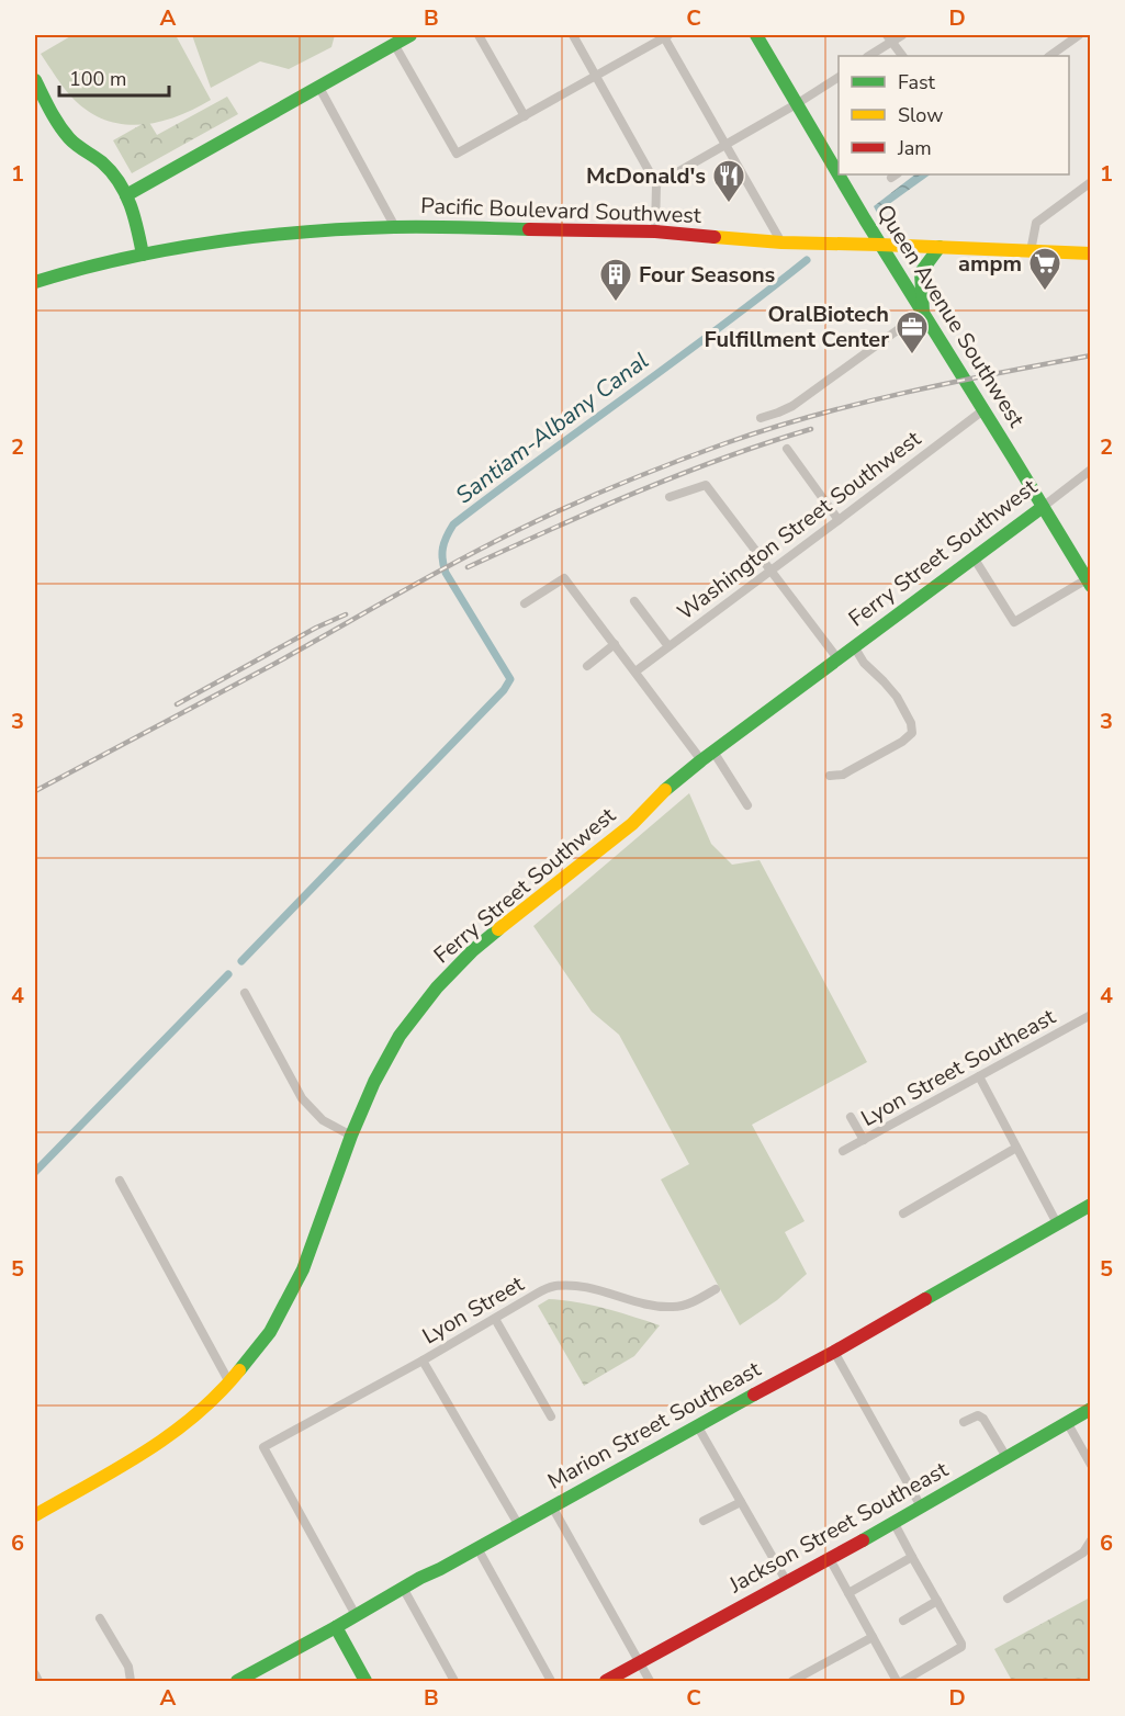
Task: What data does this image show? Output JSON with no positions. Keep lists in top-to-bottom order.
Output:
{
  "streets": {
    "street": [
      "Pacific Boulevard Southwest",
      "Queen Avenue Southwest",
      "Washington Street Southwest",
      "Ferry Street Southwest",
      "Lyon Street Southeast",
      "Lyon Street",
      "Marion Street Southeast",
      "Jackson Street Southeast"
    ]
  },
  "crossings": [
    ["Pacific Boulevard Southwest", "Queen Avenue Southwest"],
    ["Queen Avenue Southwest", "Washington Street Southwest"],
    ["Queen Avenue Southwest", "Ferry Street Southwest"],
    ["Lyon Street", "Marion Street Southeast"]
  ],
  "water": ["Santiam-Albany Canal"],
  "places": {
    "restaurant": ["McDonald's"],
    "supermarket": ["ampm"],
    "building": ["Four Seasons"],
    "office": ["OralBiotech Fulfillment Center"]
  },
  "legend": ["Fast", "Slow", "Jam"],
  "scale_bar": "100 m",
  "grid": {
    "columns": [
      "A",
      "B",
      "C",
      "D"
    ],
    "rows": [
      "1",
      "2",
      "3",
      "4",
      "5",
      "6"
    ]
  }
}
